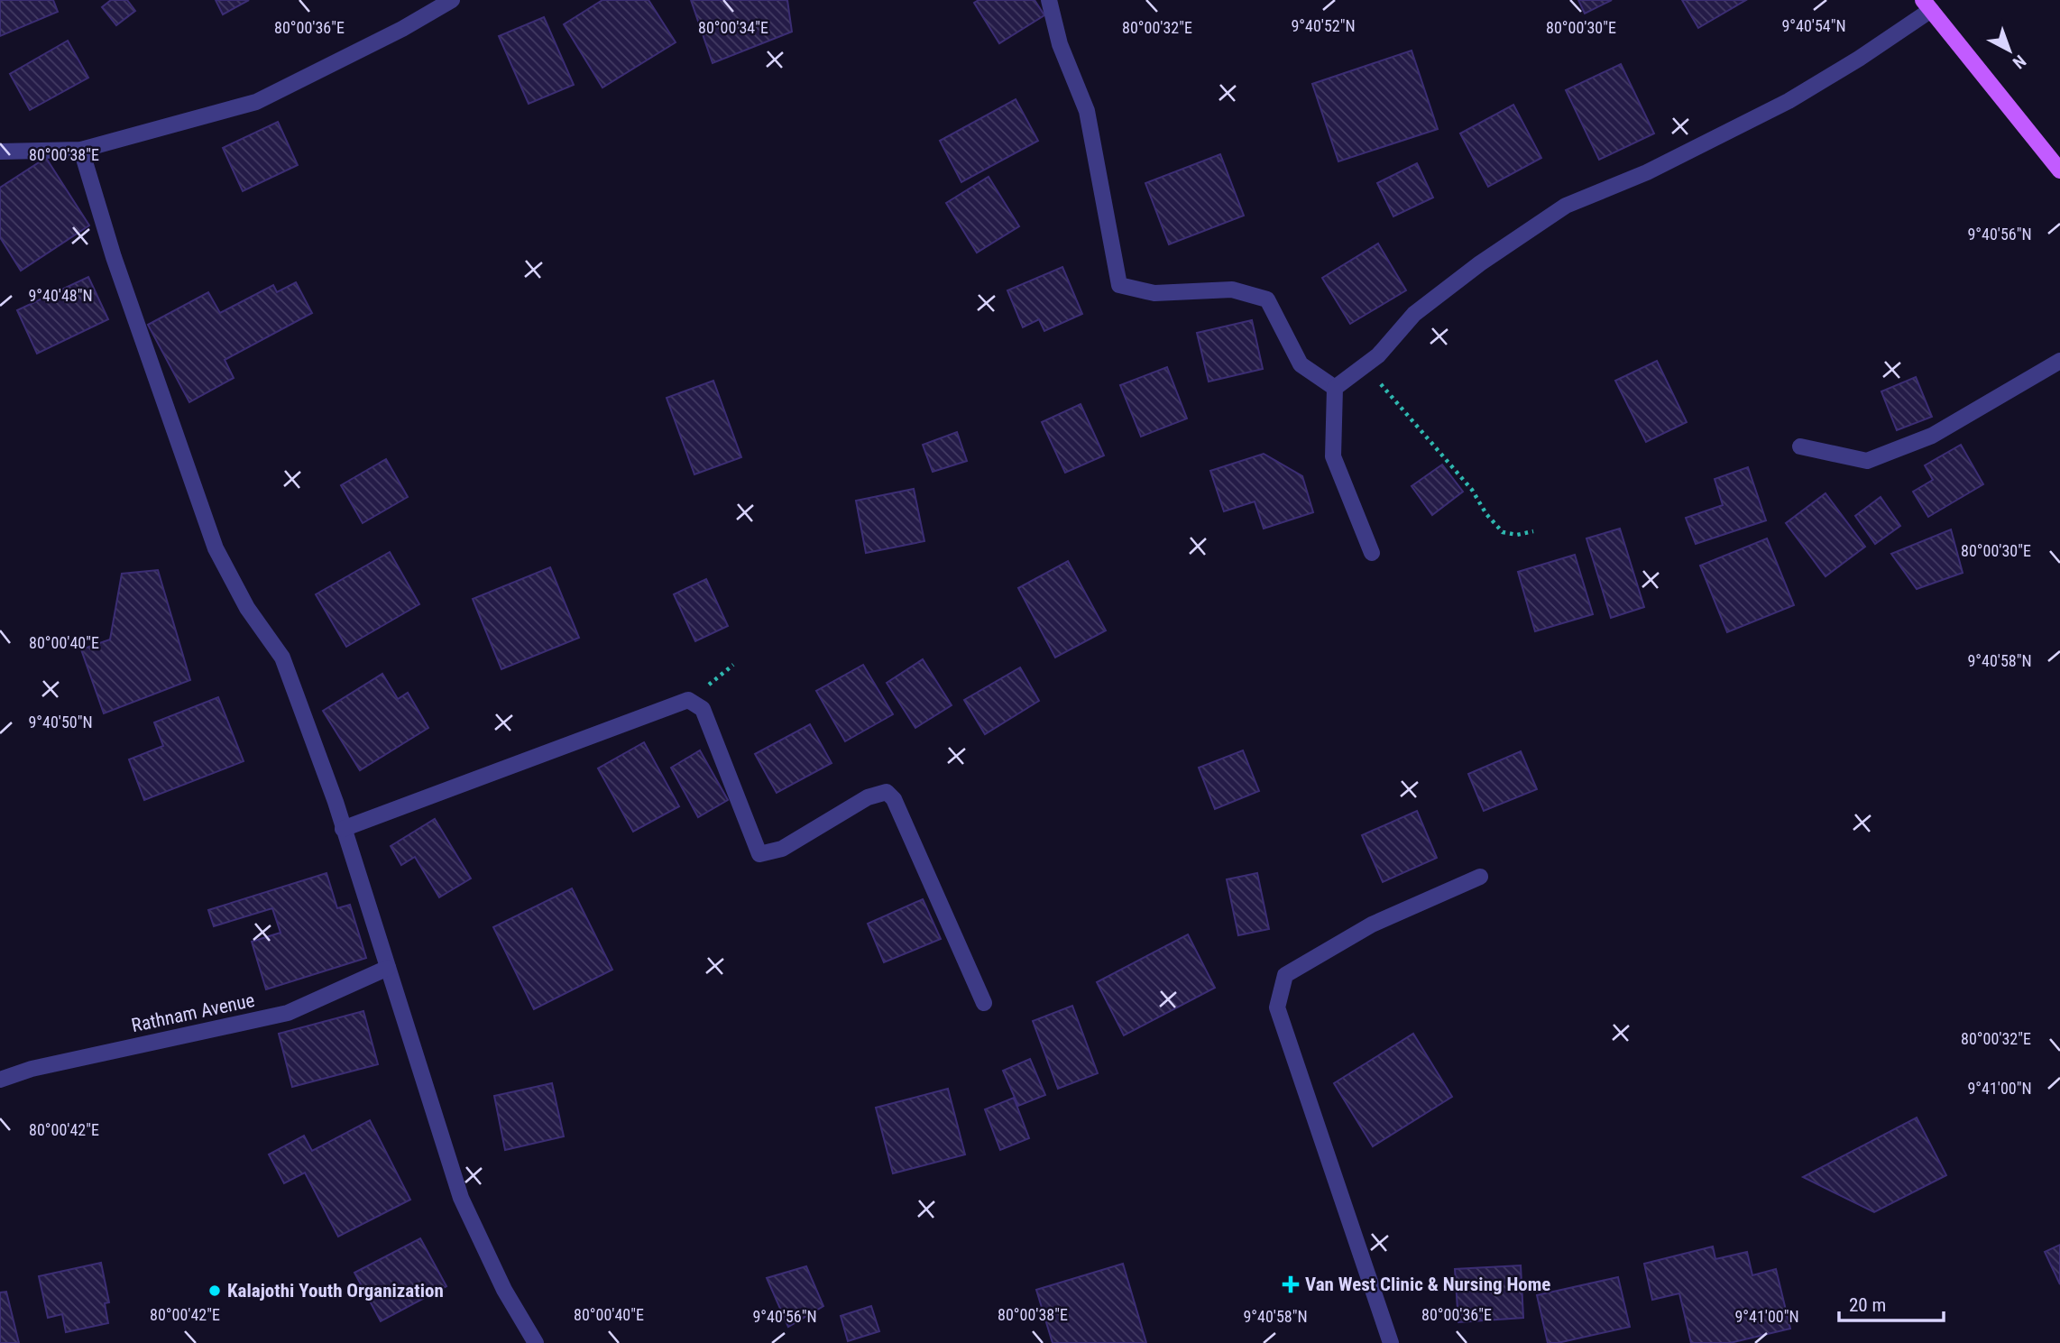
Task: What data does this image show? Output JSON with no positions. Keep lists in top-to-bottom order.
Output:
{
  "streets": {
    "street": ["Rathnam Avenue"]
  },
  "places": {
    "health": ["Van West Clinic & Nursing Home"],
    "other": ["Kalajothi Youth Organization"]
  },
  "scale_bar": "20 m",
  "north": "bottom right",
  "coordinates": [
    "9°40'52\"N",
    "9°40'54\"N",
    "80°00'36\"E",
    "80°00'32\"E",
    "80°00'30\"E",
    "80°00'34\"E",
    "80°00'38\"E",
    "9°40'56\"N",
    "9°40'48\"N",
    "80°00'40\"E",
    "9°40'58\"N",
    "9°40'50\"N",
    "9°41'00\"N",
    "80°00'42\"E"
  ]
}
